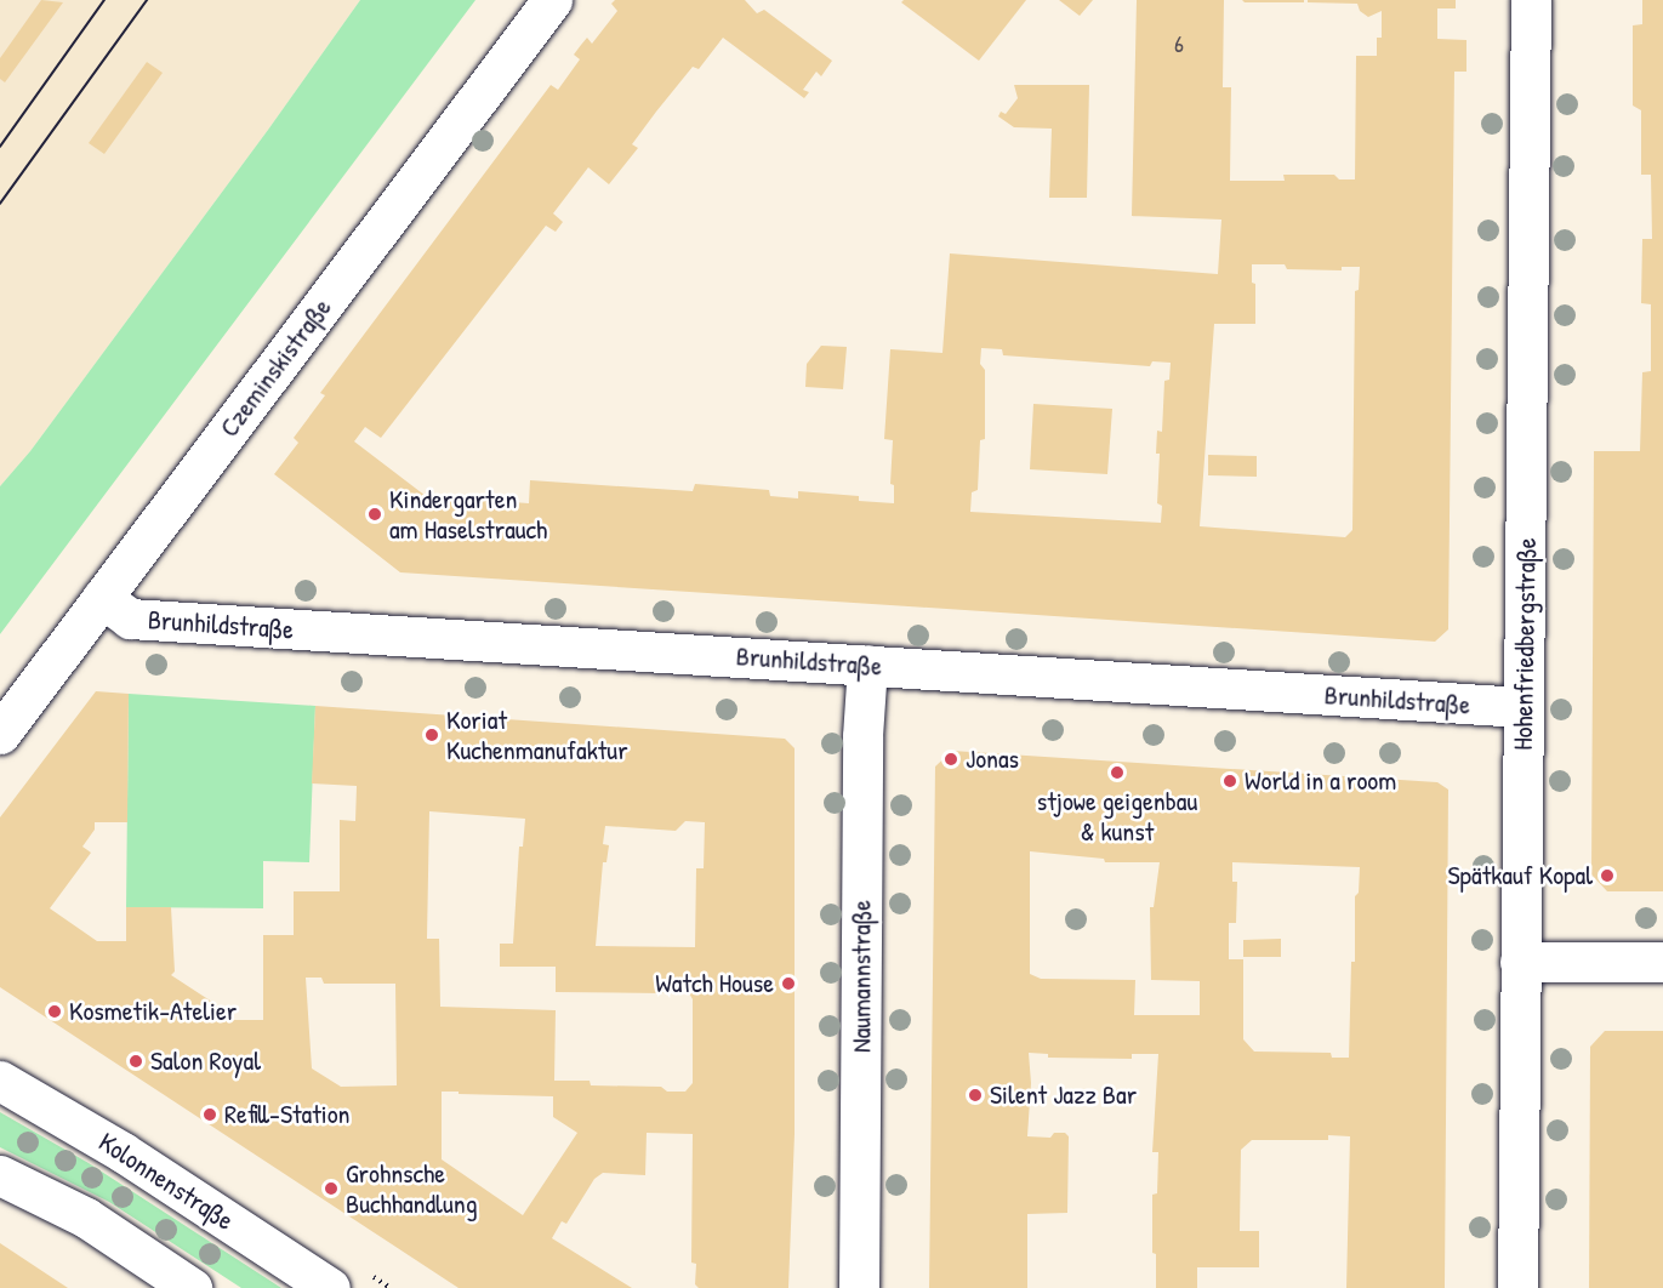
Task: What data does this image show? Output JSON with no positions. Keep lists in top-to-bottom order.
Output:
{
  "streets": {
    "street": [
      "Czeminskistraße",
      "Brunhildstraße",
      "Hohenfriedbergstraße",
      "Naumannstraße",
      "Kolonnenstraße"
    ]
  },
  "crossings": [
    ["Czeminskistraße", "Brunhildstraße"],
    ["Brunhildstraße", "Hohenfriedbergstraße"],
    ["Brunhildstraße", "Naumannstraße"]
  ],
  "places": [
    "Kindergarten am Haselstrauch",
    "Koriat Kuchenmanufaktur",
    "Jonas",
    "stjowe geigenbau & kunst",
    "World in a room",
    "Spätkauf Kopal",
    "Watch House",
    "Kosmetik-Atelier",
    "Salon Royal",
    "Silent Jazz Bar",
    "Refill-Station",
    "Grohnsche Buchhandlung"
  ],
  "house_numbers": ["6"]
}
